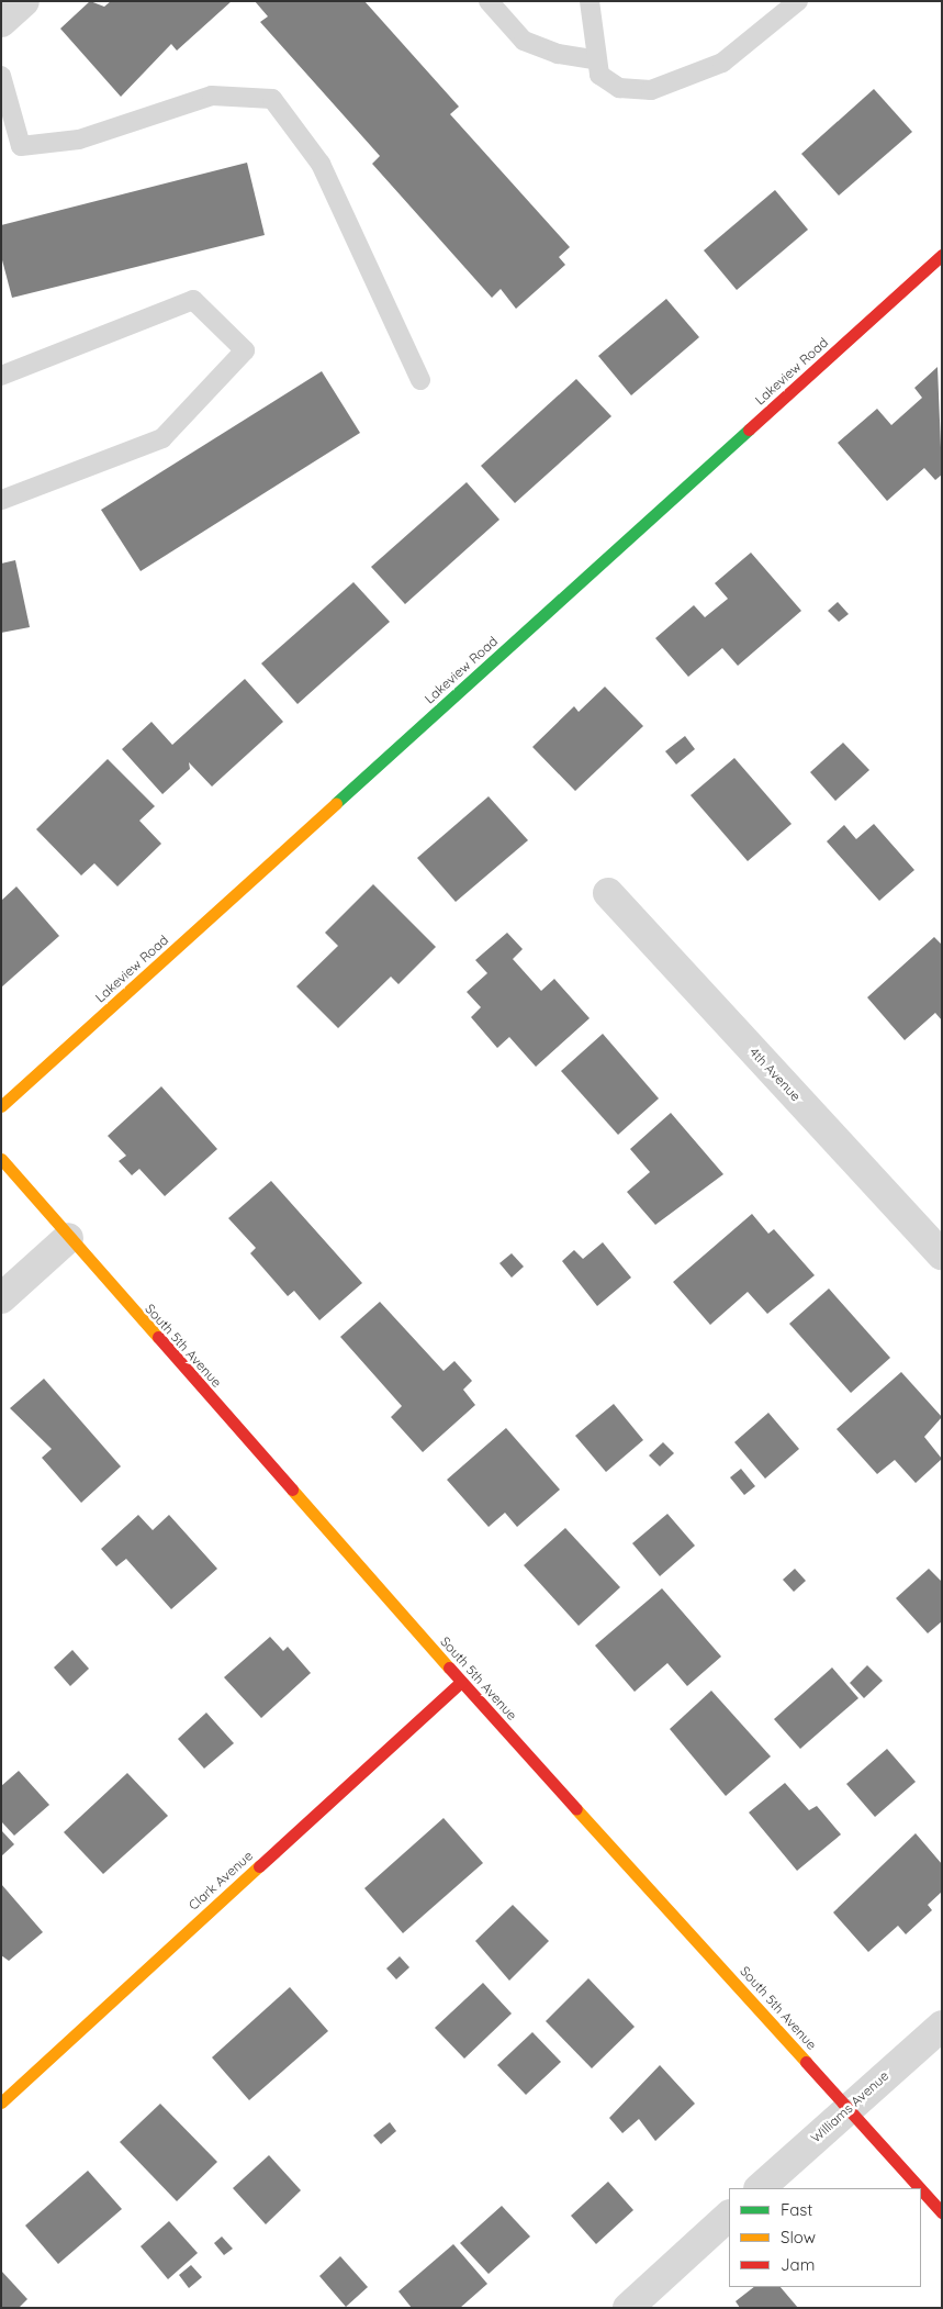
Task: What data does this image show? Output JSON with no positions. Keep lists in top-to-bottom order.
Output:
{
  "streets": {
    "street": [
      "Lakeview Road",
      "4th Avenue",
      "South 5th Avenue",
      "Clark Avenue",
      "Williams Avenue"
    ]
  },
  "crossings": [
    ["South 5th Avenue", "Clark Avenue"],
    ["South 5th Avenue", "Williams Avenue"]
  ],
  "legend": ["Fast", "Slow", "Jam"]
}
